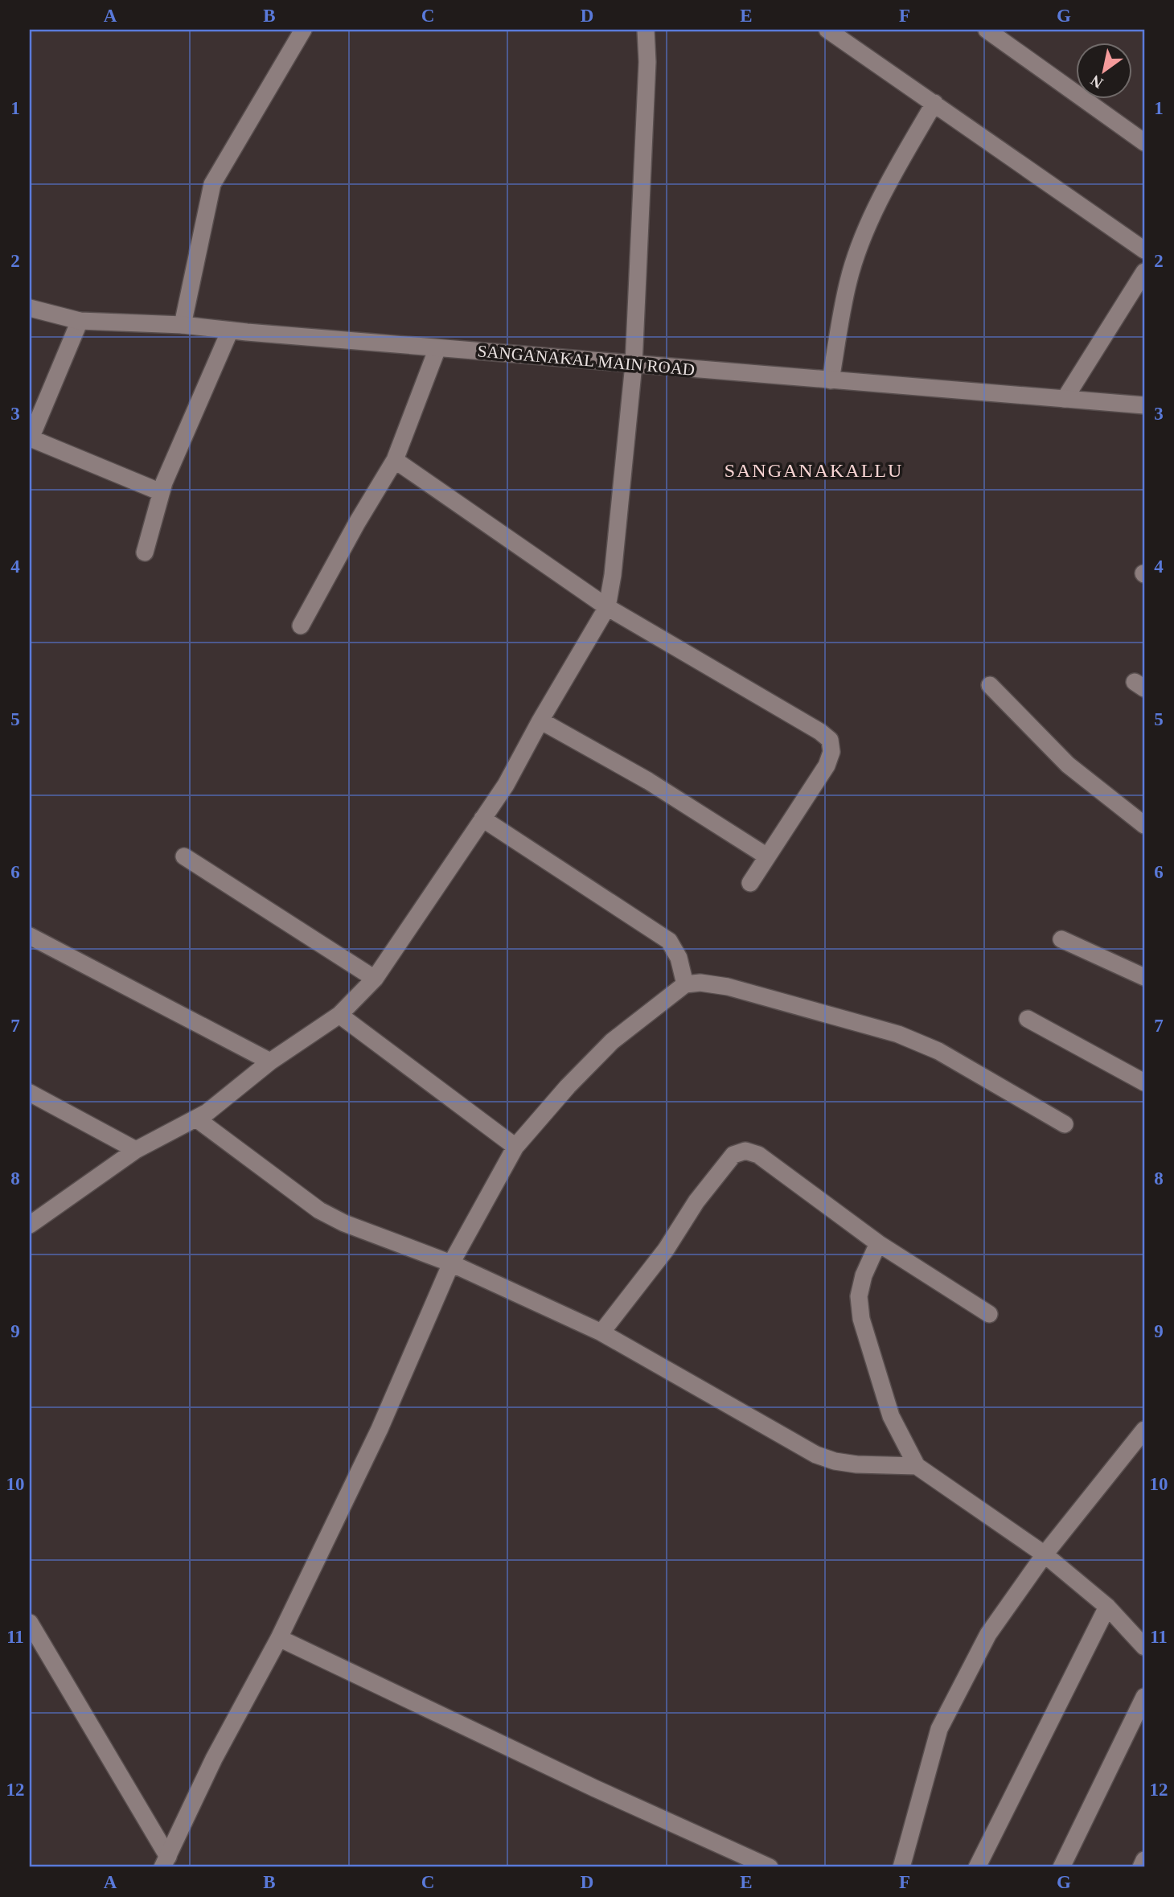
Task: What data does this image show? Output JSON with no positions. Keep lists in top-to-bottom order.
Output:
{
  "streets": {
    "street": ["SANGANAKAL MAIN ROAD"]
  },
  "districts": ["SANGANAKALLU"],
  "north": "bottom left",
  "grid": {
    "columns": [
      "A",
      "B",
      "C",
      "D",
      "E",
      "F",
      "G"
    ],
    "rows": [
      "1",
      "2",
      "3",
      "4",
      "5",
      "6",
      "7",
      "8",
      "9",
      "10",
      "11",
      "12"
    ]
  }
}
